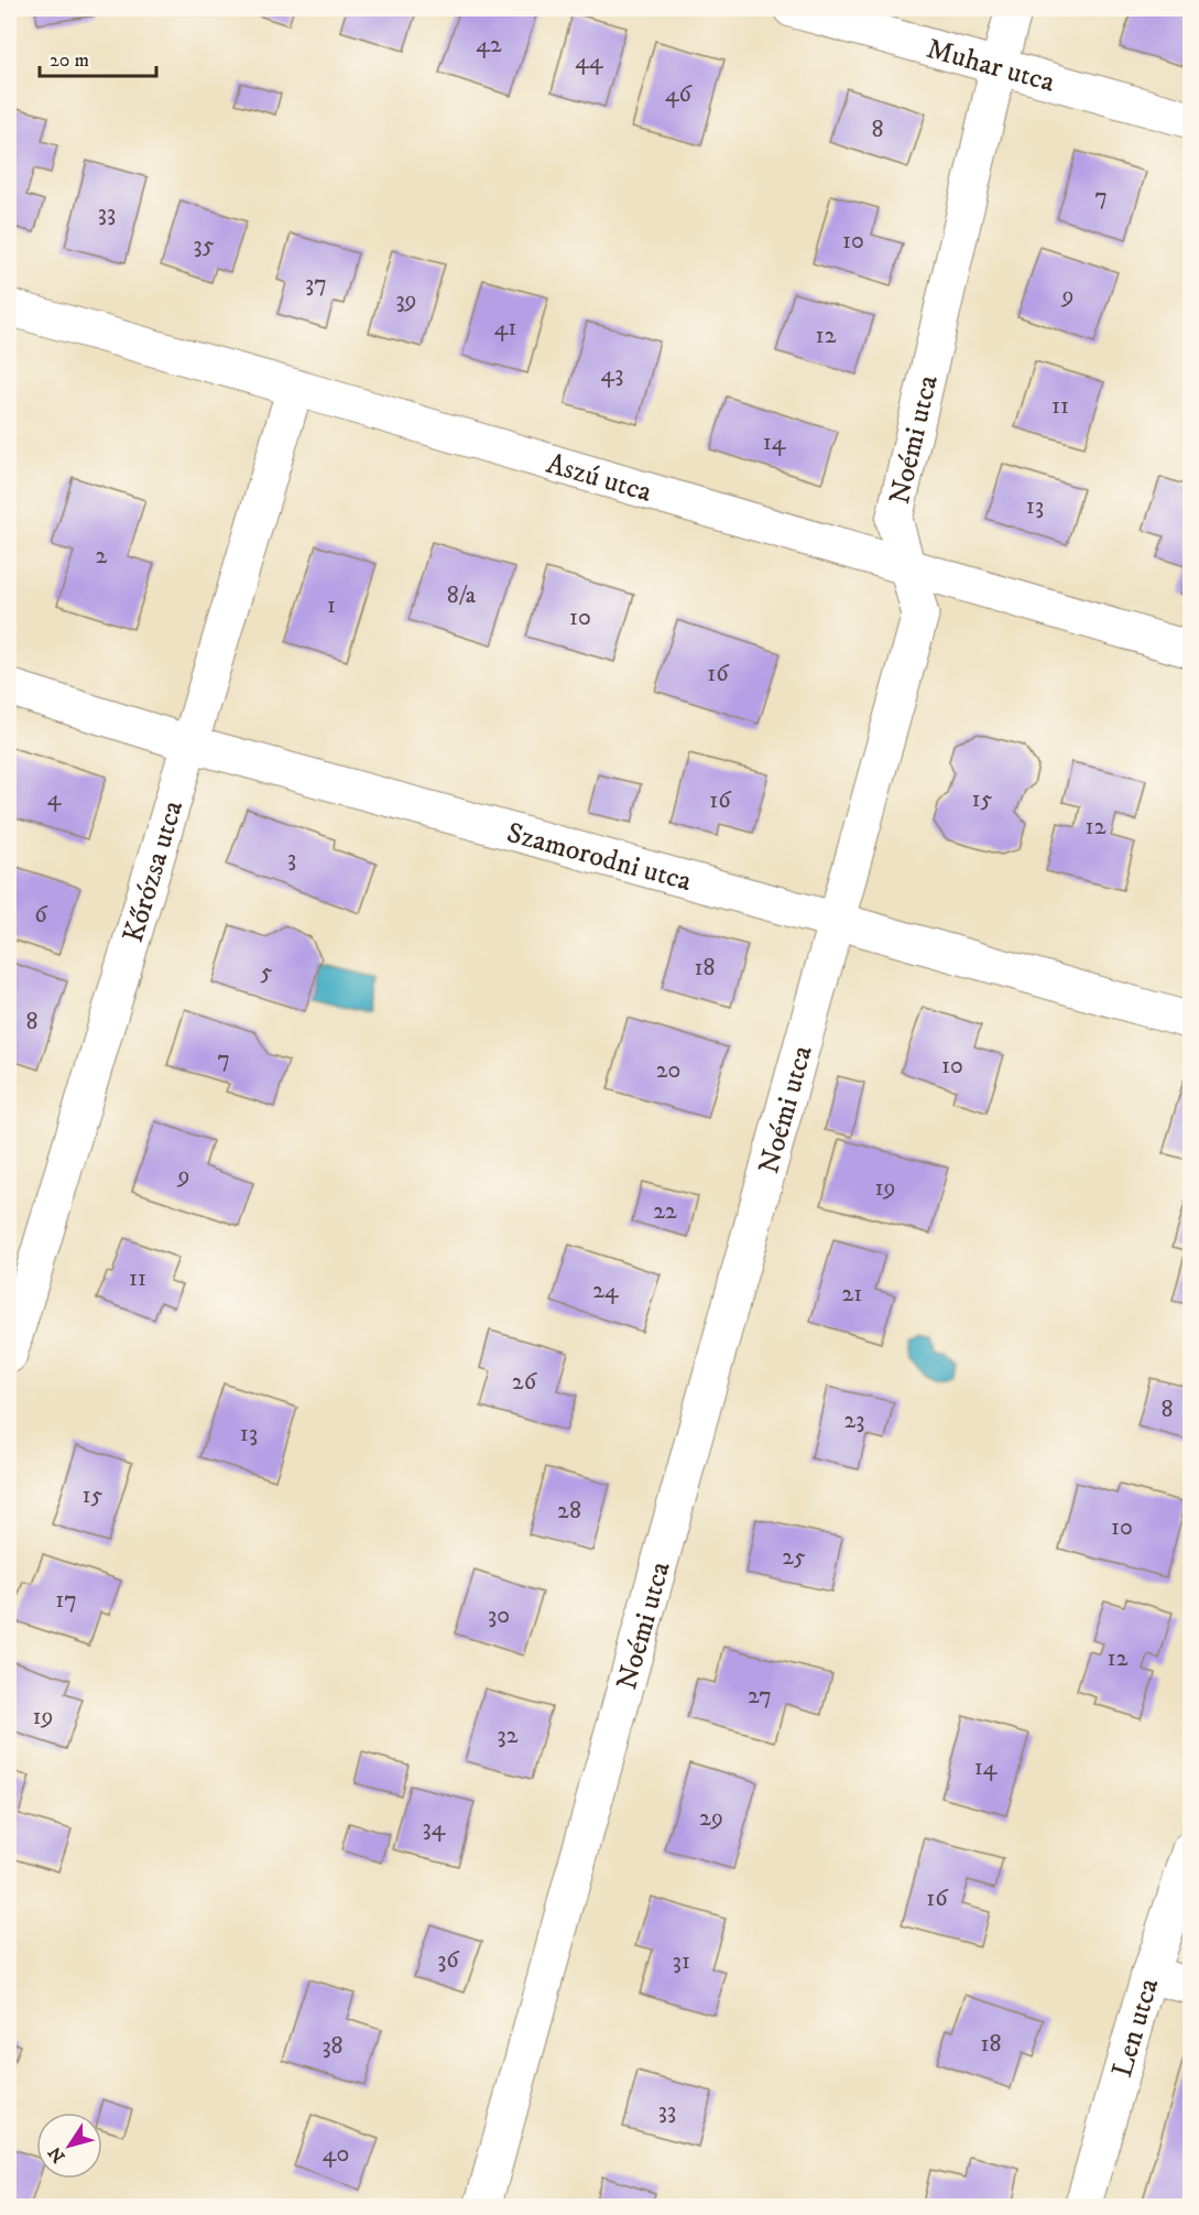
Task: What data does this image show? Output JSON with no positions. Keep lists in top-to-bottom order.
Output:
{
  "streets": {
    "street": [
      "Muhar utca",
      "Noémi utca",
      "Aszú utca",
      "Szamorodni utca",
      "Kőrózsa utca",
      "Len utca"
    ]
  },
  "crossings": [
    ["Muhar utca", "Noémi utca"],
    ["Noémi utca", "Aszú utca"],
    ["Noémi utca", "Szamorodni utca"],
    ["Aszú utca", "Kőrózsa utca"],
    ["Szamorodni utca", "Kőrózsa utca"]
  ],
  "house_numbers": [
    "42",
    "44",
    "46",
    "8",
    "7",
    "33",
    "10",
    "35",
    "37",
    "9",
    "39",
    "41",
    "12",
    "43",
    "11",
    "14",
    "13",
    "2",
    "8/a",
    "1",
    "10",
    "16",
    "4",
    "15",
    "16",
    "12",
    "3",
    "6",
    "18",
    "5",
    "8",
    "7",
    "10",
    "20",
    "9",
    "19",
    "22",
    "11",
    "24",
    "21",
    "26",
    "8",
    "23",
    "13",
    "15",
    "28",
    "10",
    "25",
    "17",
    "30",
    "12",
    "27",
    "19",
    "32",
    "14",
    "29",
    "34",
    "16",
    "36",
    "31",
    "18",
    "38",
    "33",
    "40"
  ],
  "scale_bar": "20 m",
  "north": "bottom left"
}
